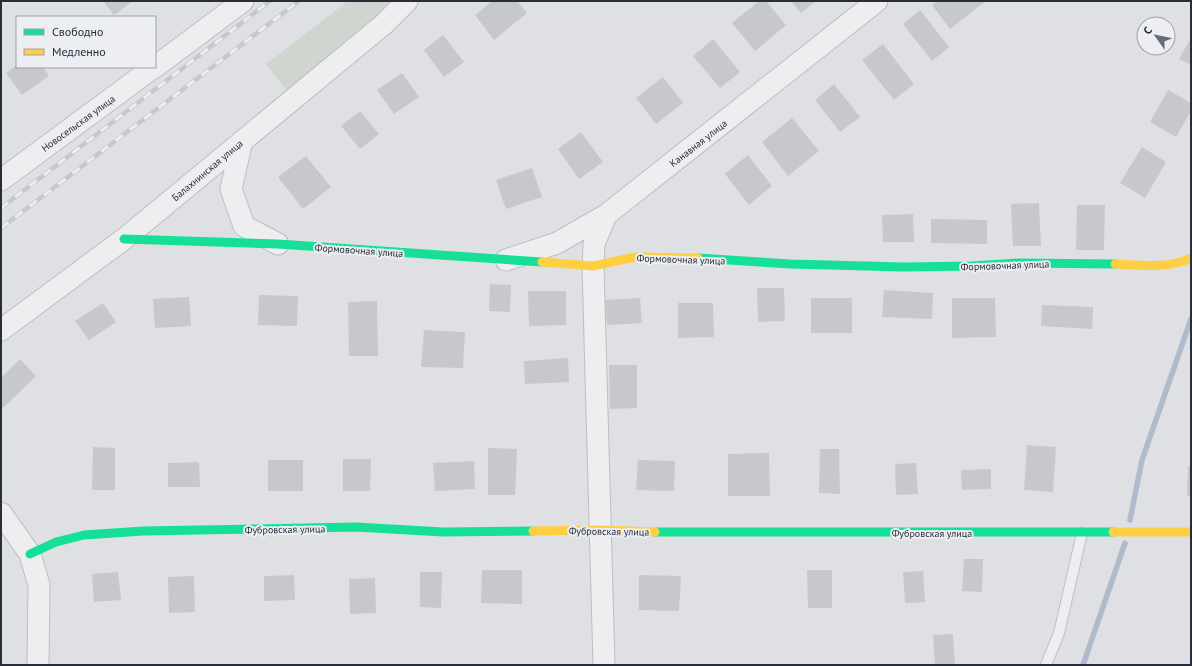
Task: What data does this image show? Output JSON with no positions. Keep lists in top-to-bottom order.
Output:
{
  "streets": {
    "street": [
      "Новосельская улица",
      "Канавная улица",
      "Балахнинская улица",
      "Формовочная улица",
      "Фубровская улица"
    ]
  },
  "crossings": [
    ["Канавная улица", "Формовочная улица"],
    ["Балахнинская улица", "Формовочная улица"]
  ],
  "legend": ["Свободно", "Медленно"],
  "north": "top left"
}
